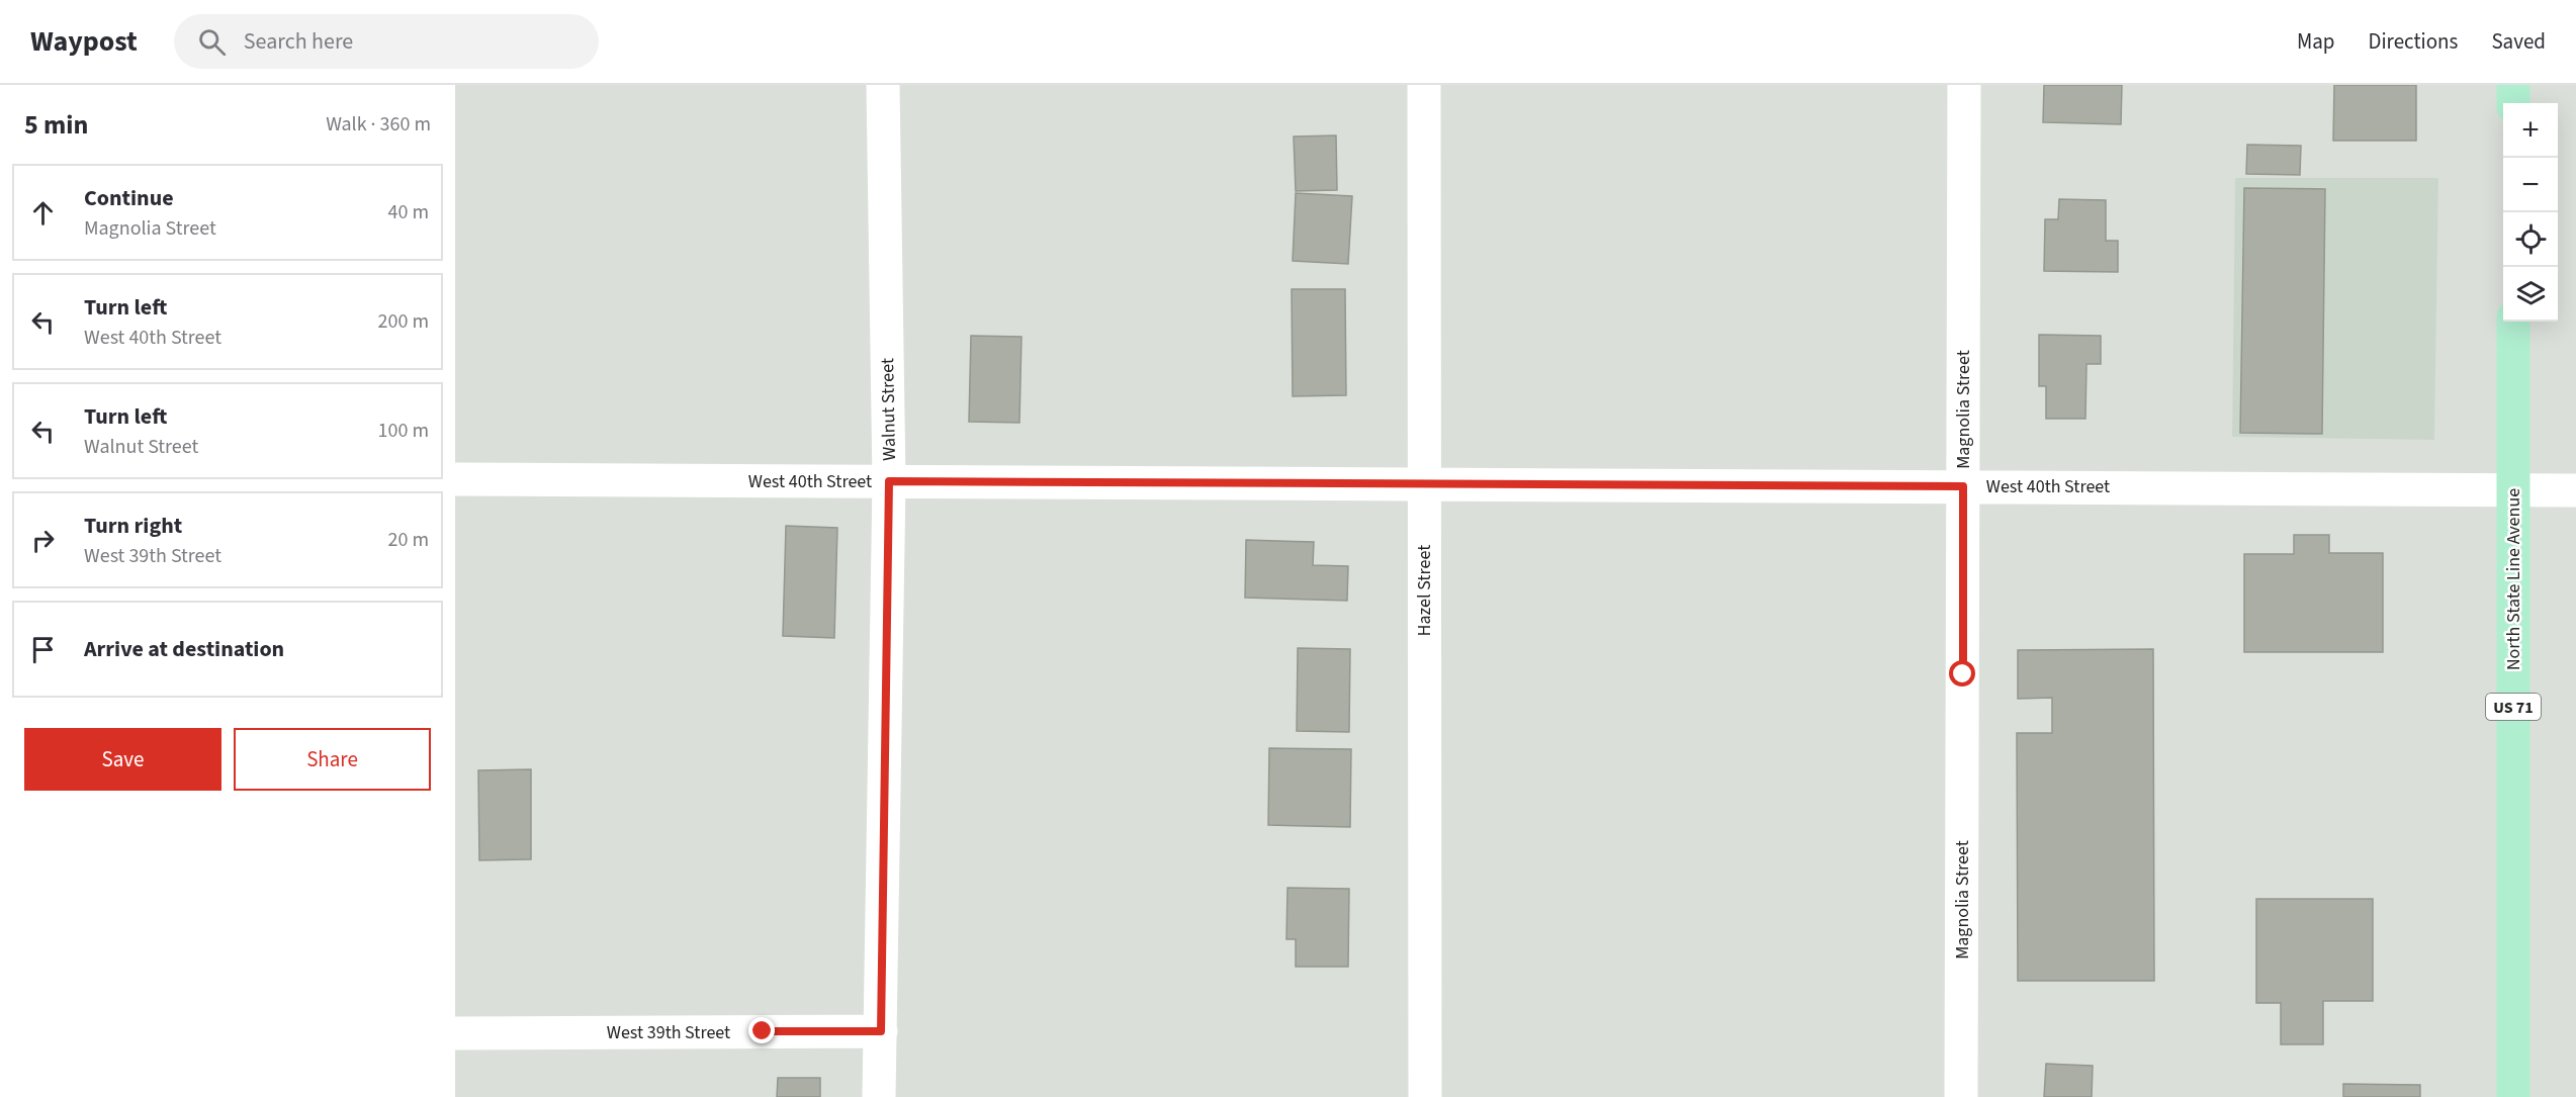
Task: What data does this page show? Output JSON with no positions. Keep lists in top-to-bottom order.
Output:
{
  "streets": {
    "main road": ["North State Line Avenue", "US 71"],
    "street": [
      "Walnut Street",
      "Magnolia Street",
      "West 40th Street",
      "Hazel Street",
      "West 39th Street"
    ]
  },
  "crossings": [
    ["Walnut Street", "West 40th Street"],
    ["Walnut Street", "West 39th Street"],
    ["Magnolia Street", "West 40th Street"],
    ["West 40th Street", "North State Line Avenue"],
    ["West 40th Street", "Hazel Street"]
  ],
  "page": {
    "header": "Waypost",
    "search": "Search here",
    "nav": ["Map", "Directions", "Saved"],
    "heading": ["5 min", "Walk · 360 m"],
    "map_buttons": ["+", "−"],
    "list": [
      ["Continue", "Magnolia Street", "40 m"],
      ["Turn left", "West 40th Street", "200 m"],
      ["Turn left", "Walnut Street", "100 m"],
      ["Turn right", "West 39th Street", "20 m"],
      "Arrive at destination"
    ],
    "buttons": ["Save", "Share"]
  }
}
